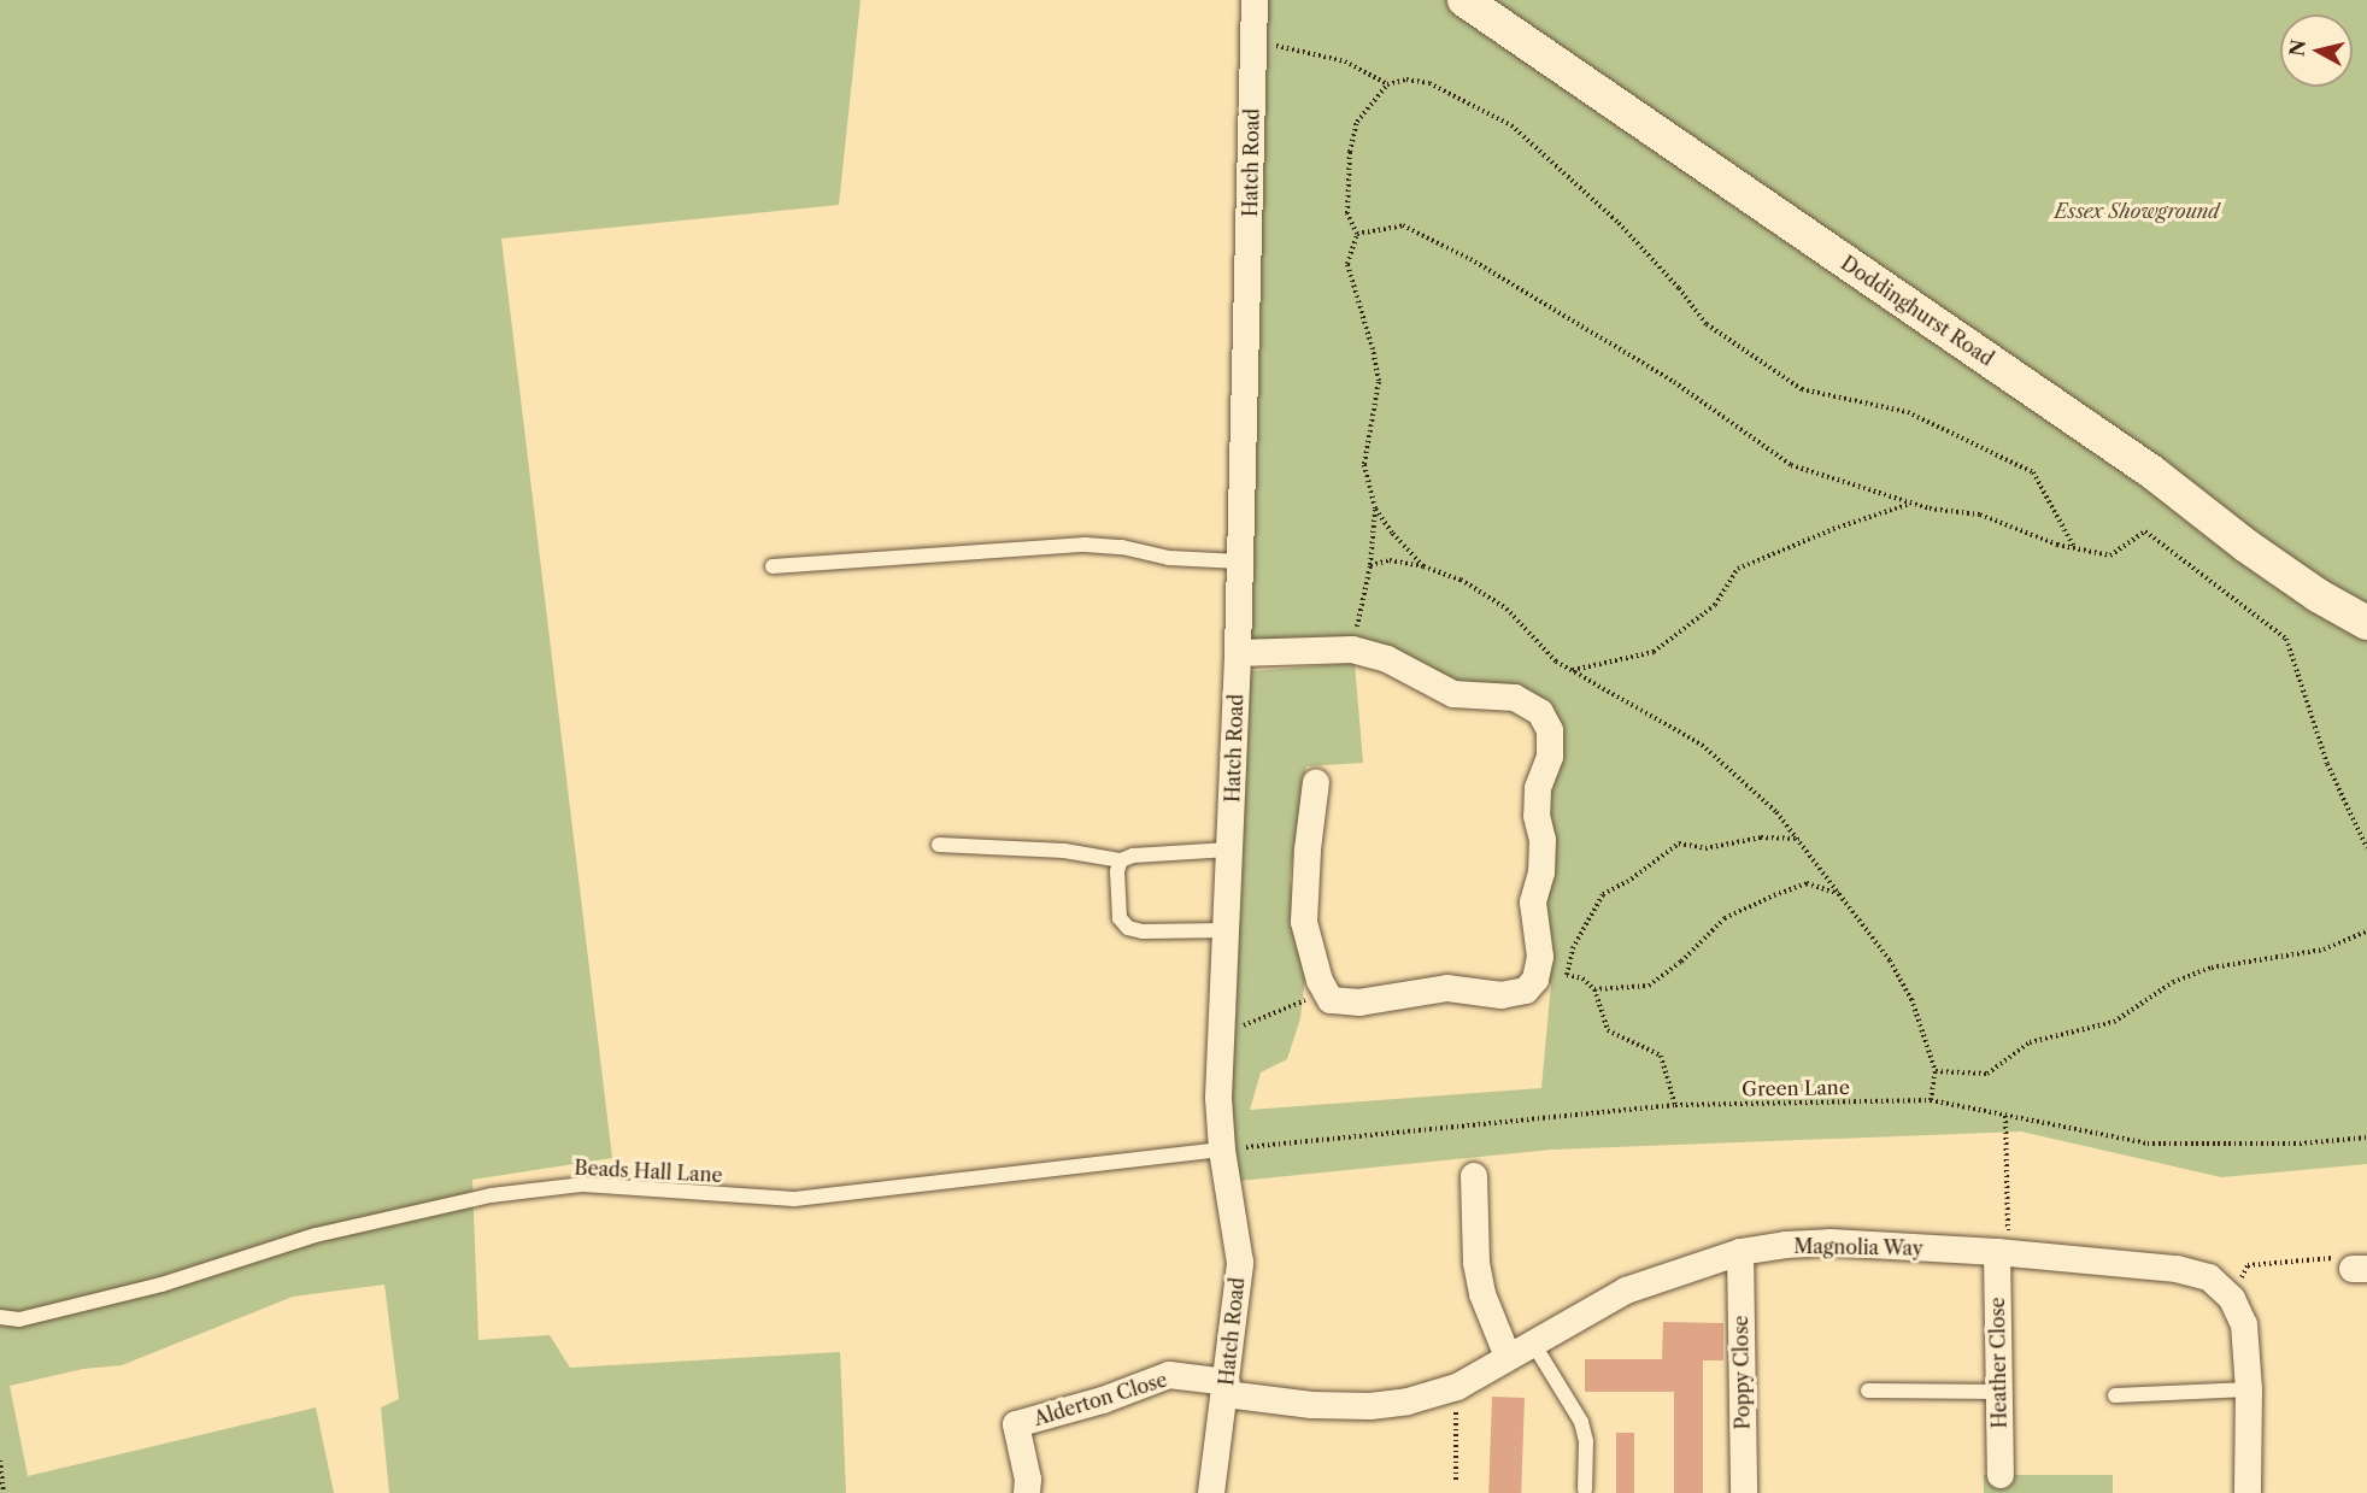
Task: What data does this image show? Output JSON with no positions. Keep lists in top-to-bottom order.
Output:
{
  "streets": {
    "street": [
      "Hatch Road",
      "Doddinghurst Road",
      "Magnolia Way",
      "Heather Close",
      "Poppy Close",
      "Alderton Close"
    ],
    "lane": ["Beads Hall Lane"],
    "path": ["Green Lane"]
  },
  "crossings": [
    ["Hatch Road", "Green Lane"],
    ["Hatch Road", "Beads Hall Lane"],
    ["Hatch Road", "Magnolia Way"],
    ["Hatch Road", "Alderton Close"],
    ["Green Lane", "Beads Hall Lane"],
    ["Magnolia Way", "Heather Close"],
    ["Magnolia Way", "Poppy Close"],
    ["Magnolia Way", "Alderton Close"]
  ],
  "parks": ["Essex Showground"],
  "north": "left"
}
